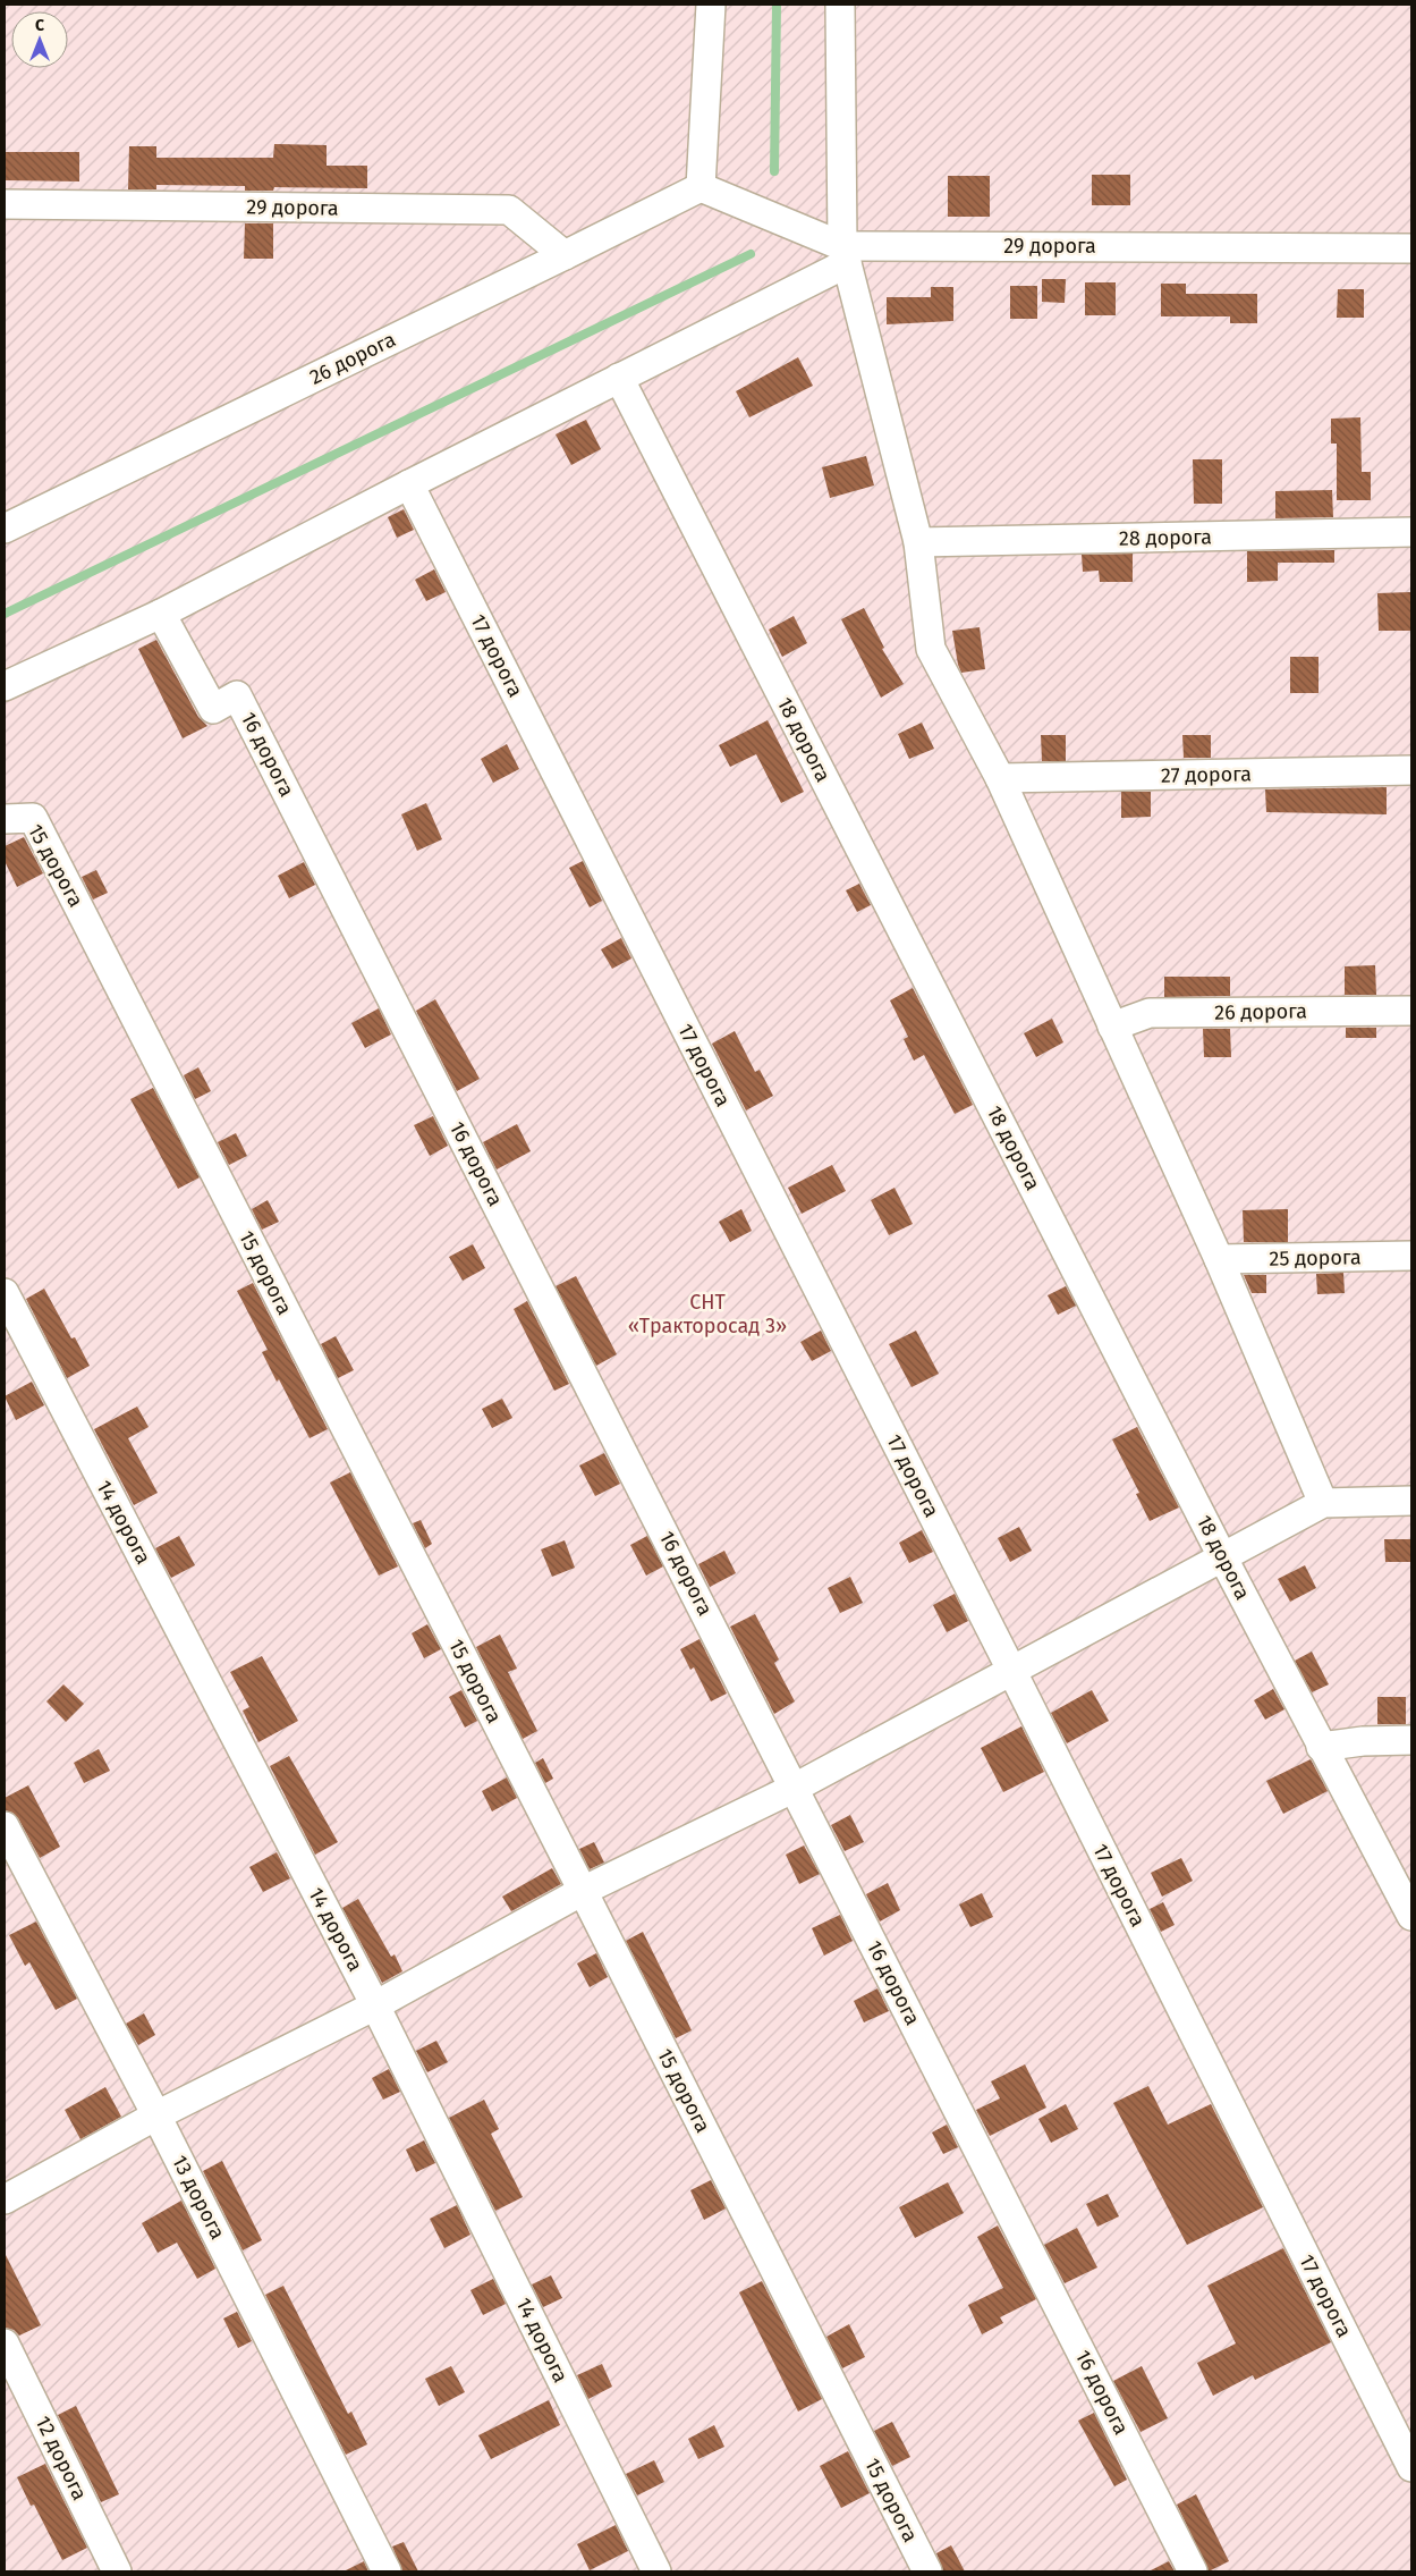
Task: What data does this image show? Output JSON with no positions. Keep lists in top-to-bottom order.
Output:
{
  "streets": {
    "street": [
      "29 дорога",
      "26 дорога",
      "28 дорога",
      "17 дорога",
      "18 дорога",
      "16 дорога",
      "27 дорога",
      "15 дорога",
      "25 дорога",
      "14 дорога",
      "13 дорога",
      "12 дорога"
    ]
  },
  "crossings": [
    ["29 дорога", "26 дорога"]
  ],
  "parks": ["СНТ «Тракторосад 3»"],
  "north": "top"
}
